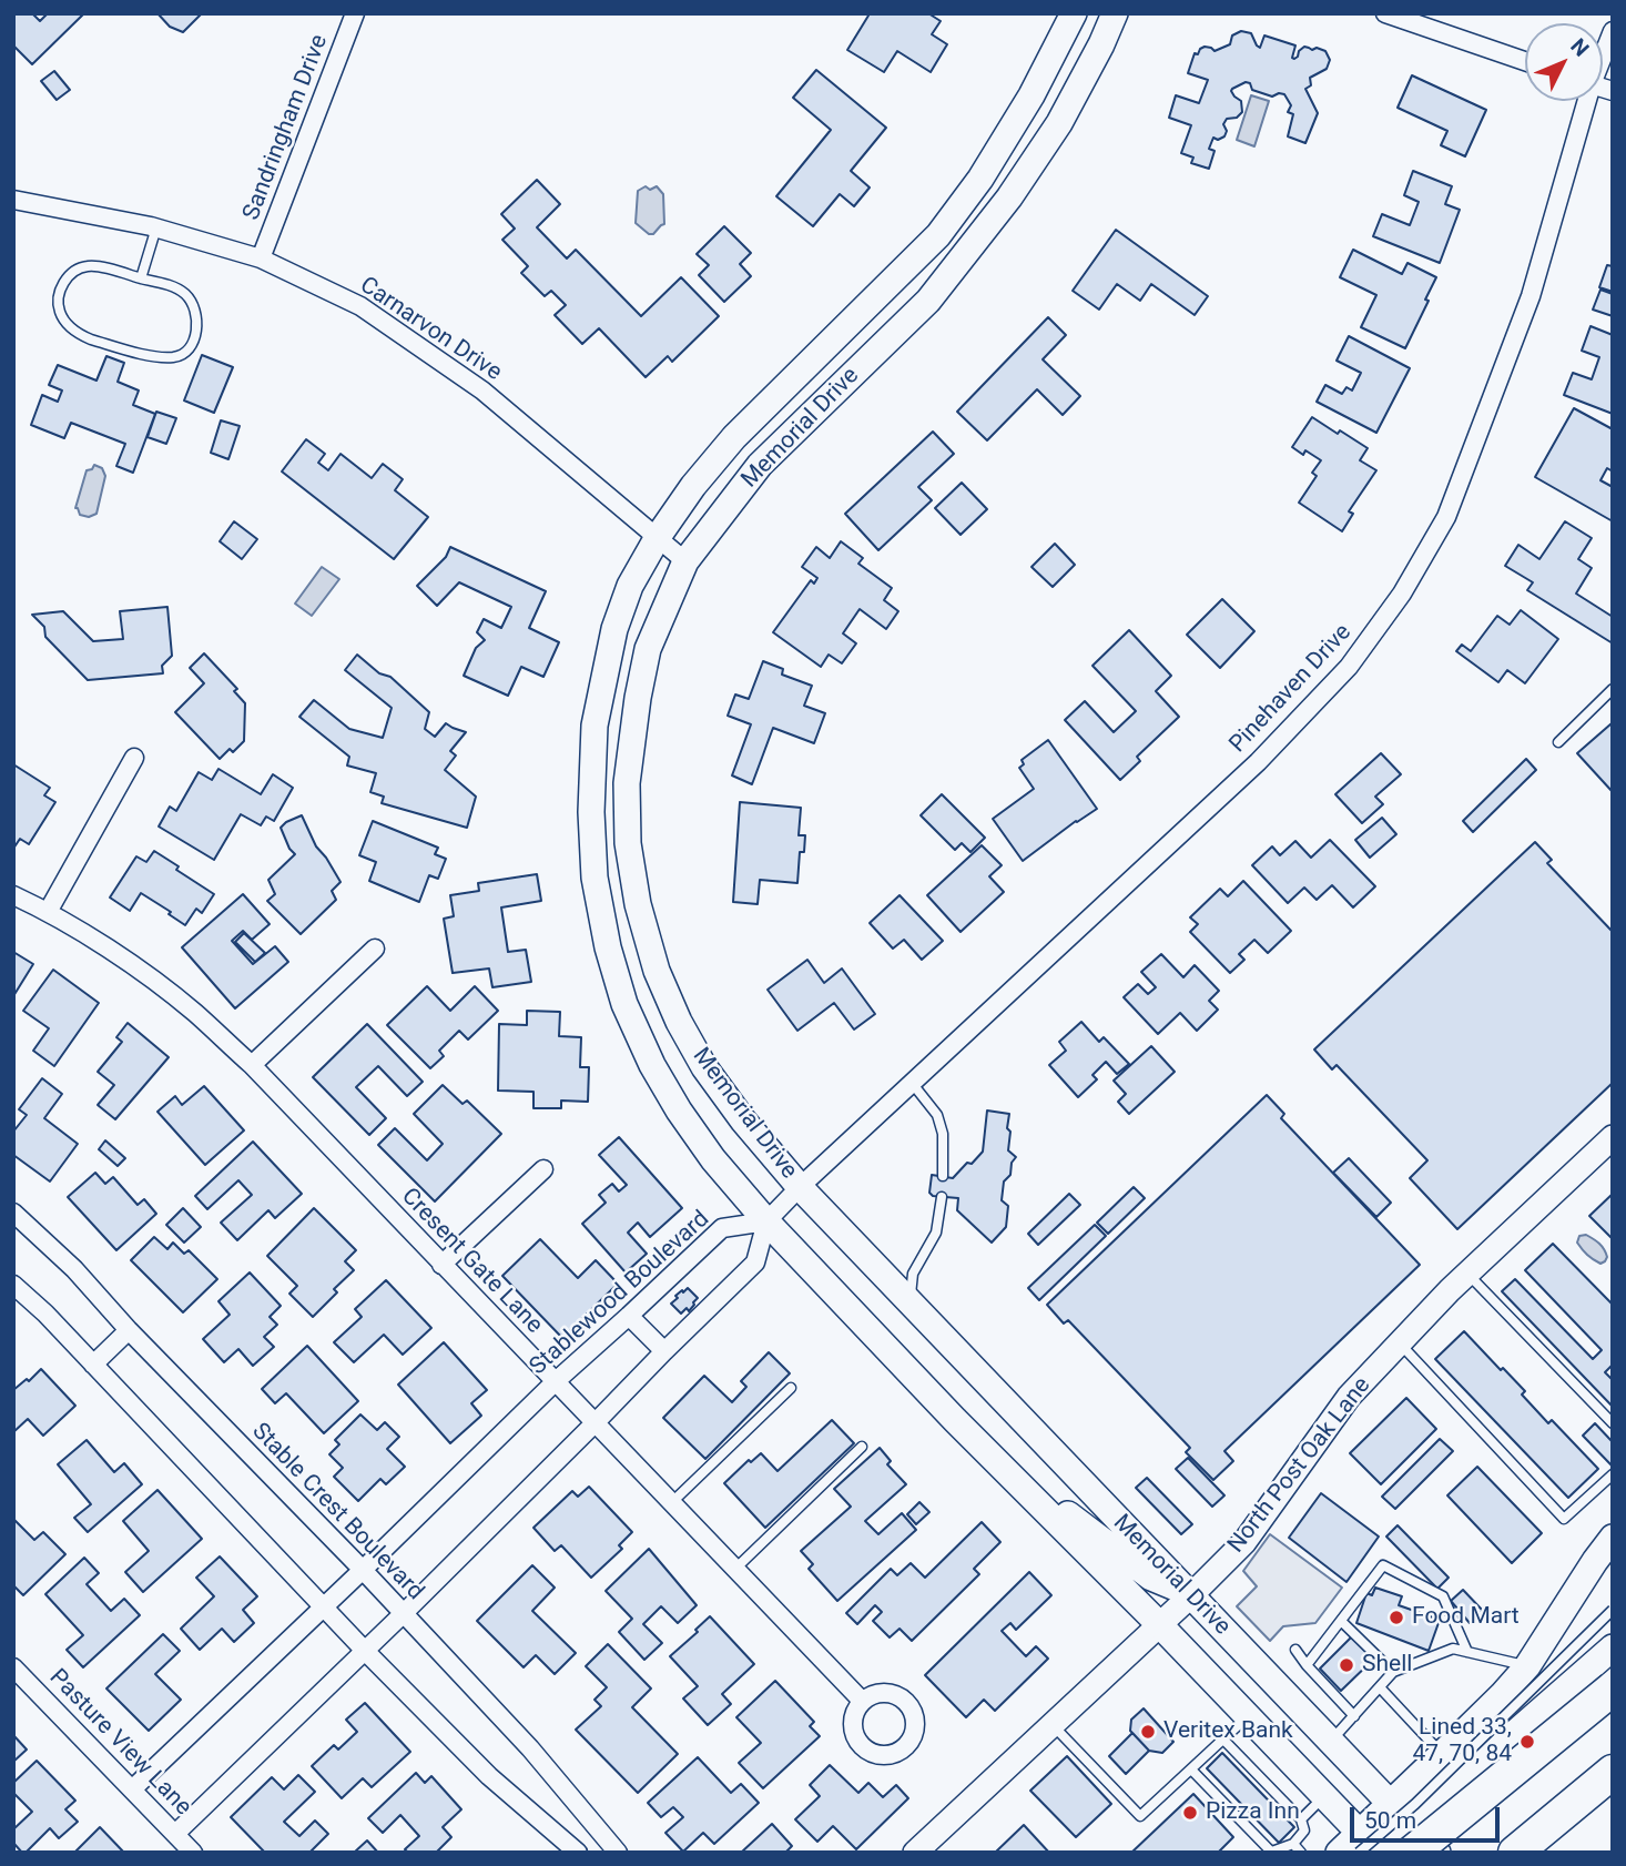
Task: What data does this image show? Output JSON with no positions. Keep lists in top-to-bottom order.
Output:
{
  "streets": {
    "main road": ["Memorial Drive"],
    "street": [
      "Sandringham Drive",
      "Carnarvon Drive",
      "Pinehaven Drive",
      "Cresent Gate Lane",
      "Stablewood Boulevard",
      "North Post Oak Lane",
      "Stable Crest Boulevard",
      "Pasture View Lane"
    ]
  },
  "crossings": [
    ["Sandringham Drive", "Carnarvon Drive"],
    ["Carnarvon Drive", "Memorial Drive"],
    ["Memorial Drive", "Pinehaven Drive"],
    ["Memorial Drive", "Stablewood Boulevard"],
    ["Memorial Drive", "North Post Oak Lane"],
    ["Pinehaven Drive", "Stablewood Boulevard"],
    ["Cresent Gate Lane", "Stablewood Boulevard"],
    ["Stablewood Boulevard", "Stable Crest Boulevard"],
    ["Stablewood Boulevard", "Pasture View Lane"]
  ],
  "places": [
    "Food Mart",
    "Shell",
    "Veritex Bank",
    "Lined 33, 47, 70, 84",
    "Pizza Inn"
  ],
  "scale_bar": "50 m",
  "north": "top right"
}
